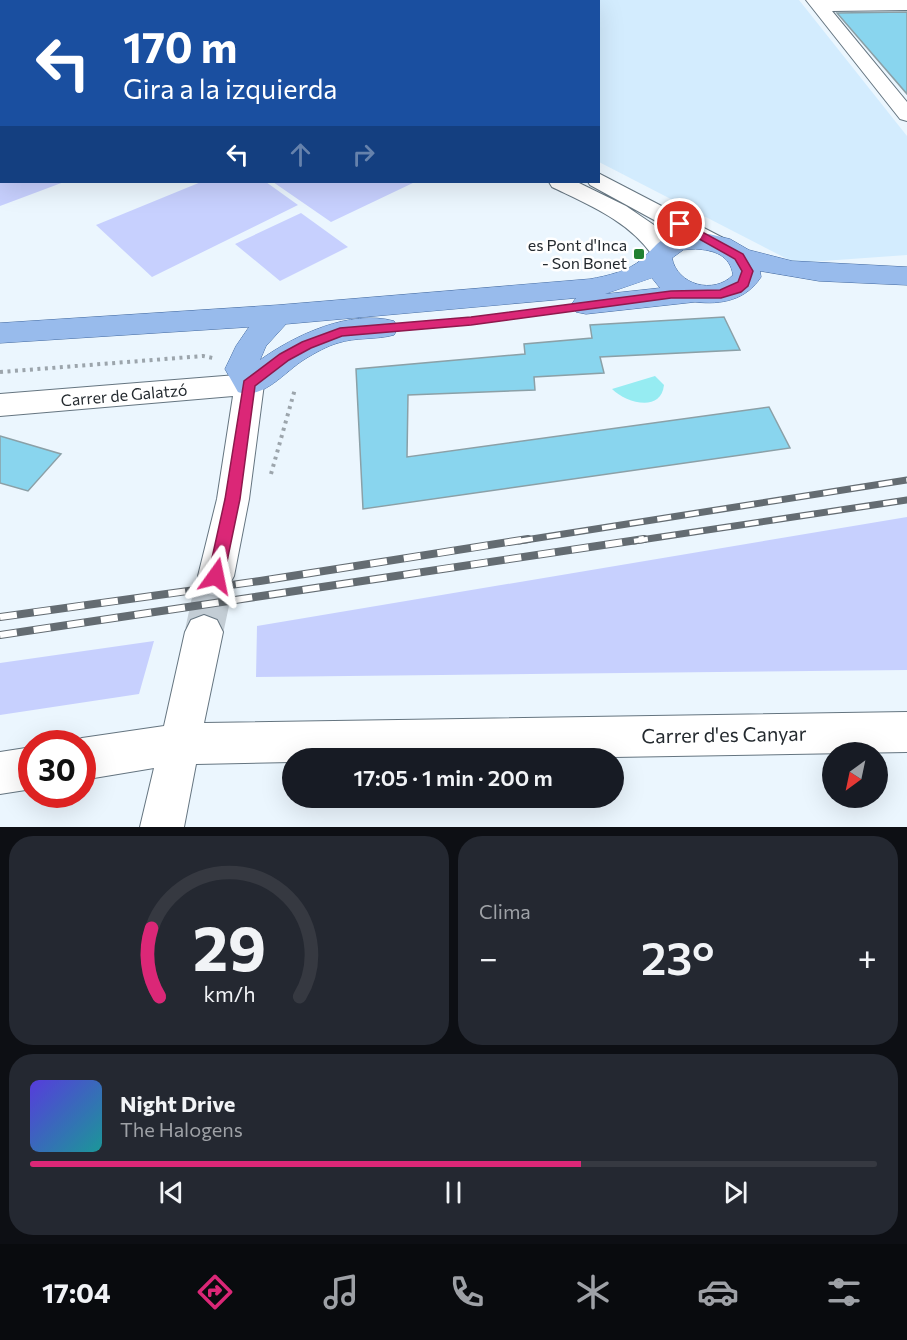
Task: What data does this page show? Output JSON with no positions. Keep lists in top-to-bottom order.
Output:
{
  "streets": {
    "street": ["Carrer de Galatzó", "Carrer d'es Canyar"]
  },
  "places": {
    "transit": ["es Pont d'Inca - Son Bonet"]
  },
  "north": "bottom left",
  "page": {
    "turn": ["170 m", "Gira a la izquierda"],
    "limit": "30",
    "trip": "17:05 · 1 min · 200 m",
    "tile": "Clima",
    "heat": ["−", "23°", "+"],
    "song": ["Night Drive", "The Halogens"],
    "tabs": "17:04",
    "gauge": ["29", "km/h"]
  }
}
